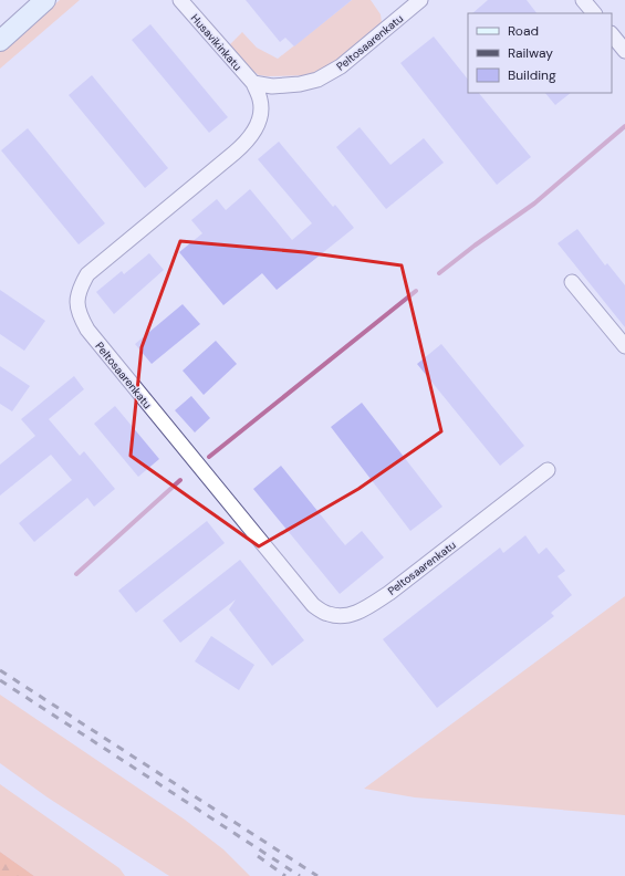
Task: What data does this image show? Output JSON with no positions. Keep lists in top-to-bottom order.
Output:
{
  "streets": {
    "street": ["Husavikinkatu", "Peltosaarenkatu"]
  },
  "crossings": [
    ["Husavikinkatu", "Peltosaarenkatu"]
  ],
  "legend": ["Road", "Railway", "Building"]
}
